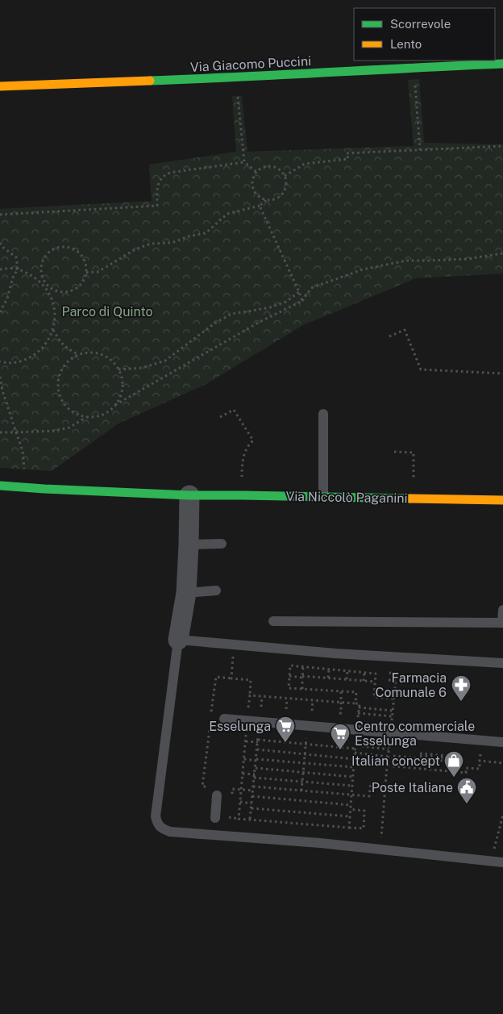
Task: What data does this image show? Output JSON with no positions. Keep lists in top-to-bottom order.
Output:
{
  "streets": {
    "street": ["Via Giacomo Puccini", "Via Niccolò Paganini"]
  },
  "parks": ["Parco di Quinto"],
  "places": {
    "pharmacy": ["Farmacia Comunale 6"],
    "supermarket": ["Esselunga", "Centro commerciale Esselunga"],
    "shop": ["Italian concept"],
    "public building": ["Poste Italiane"]
  },
  "legend": ["Scorrevole", "Lento"]
}
